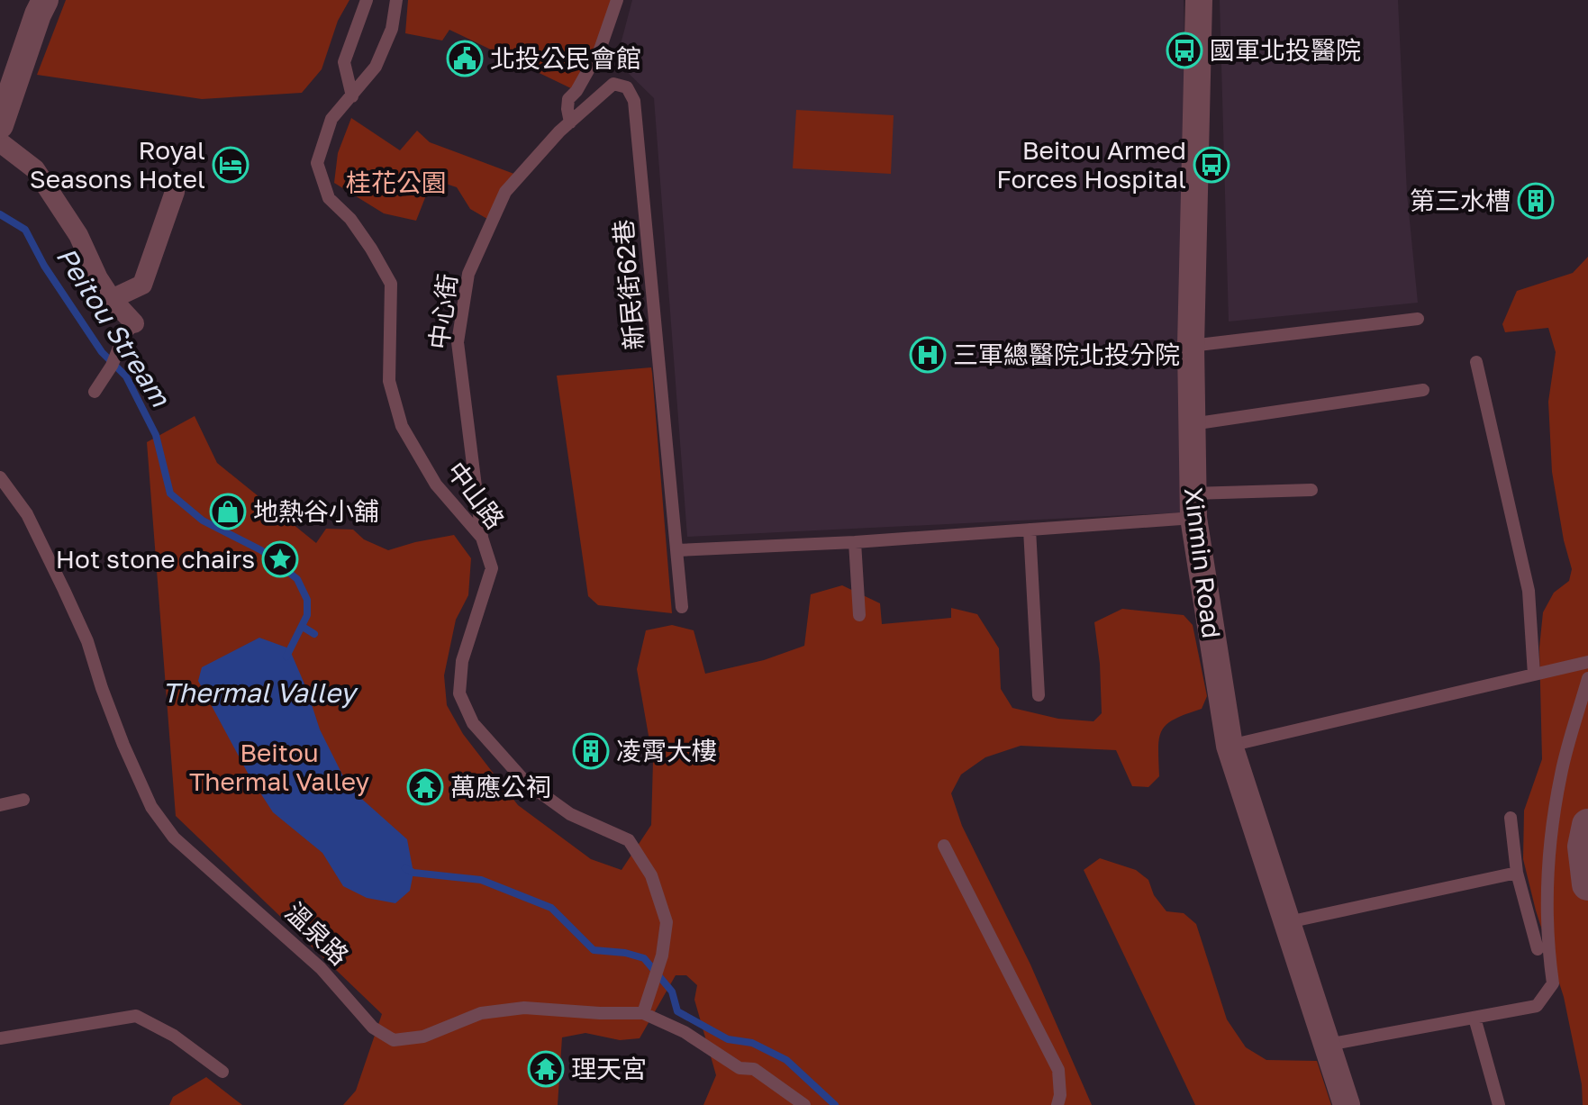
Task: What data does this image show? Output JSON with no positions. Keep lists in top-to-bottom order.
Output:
{
  "streets": {
    "street": ["Xinmin Road"],
    "lane": [
      "新民街62巷",
      "中心街",
      "中山路",
      "溫泉路"
    ]
  },
  "crossings": [
    ["新民街62巷", "中心街"],
    ["中心街", "中山路"],
    ["中山路", "溫泉路"]
  ],
  "water": ["Peitou Stream", "Thermal Valley"],
  "parks": ["桂花公園", "Beitou Thermal Valley"],
  "places": {
    "bus stop": ["國軍北投醫院", "Beitou Armed Forces Hospital"],
    "public building": ["北投公民會館"],
    "hotel": ["Royal Seasons Hotel"],
    "building": ["第三水槽", "凌霄大樓"],
    "hospital": ["三軍總醫院北投分院"],
    "shop": ["地熱谷小舖"],
    "place": ["Hot stone chairs"],
    "temple": ["萬應公祠", "理天宮"]
  }
}
